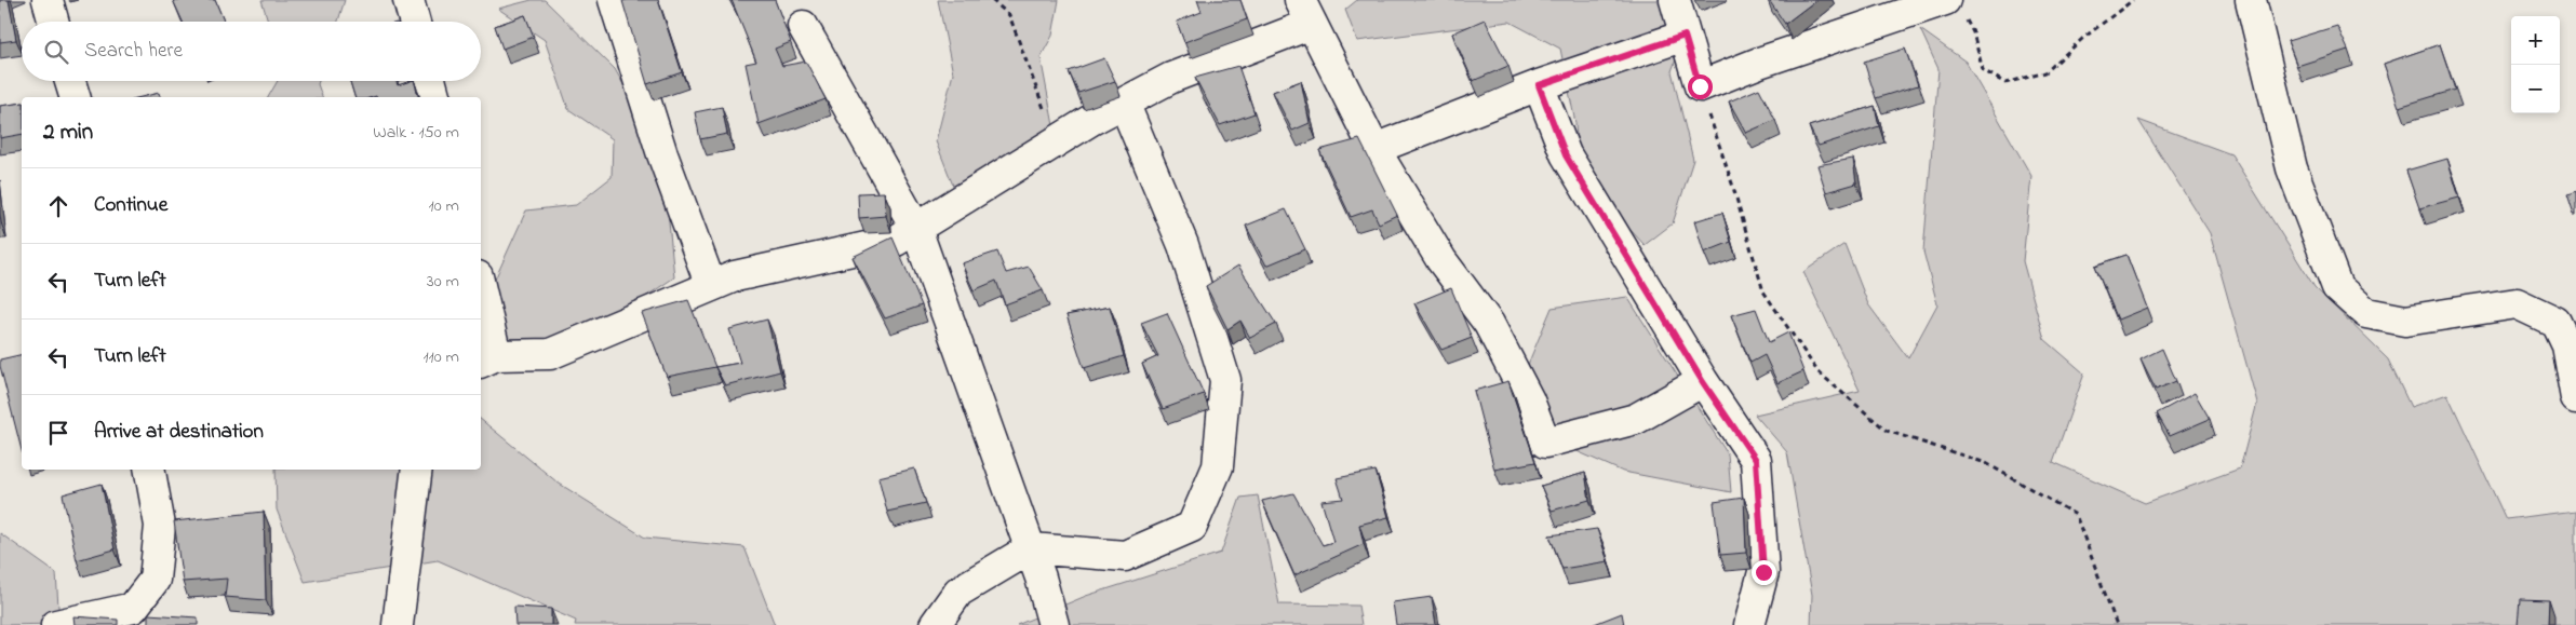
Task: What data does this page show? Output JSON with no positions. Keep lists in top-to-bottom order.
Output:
{
  "page": {
    "map_buttons": ["+", "−"],
    "search": "Search here",
    "heading": ["2 min", "Walk · 150 m"],
    "list": [
      ["Continue", "10 m"],
      ["Turn left", "30 m"],
      ["Turn left", "110 m"],
      "Arrive at destination"
    ]
  }
}
